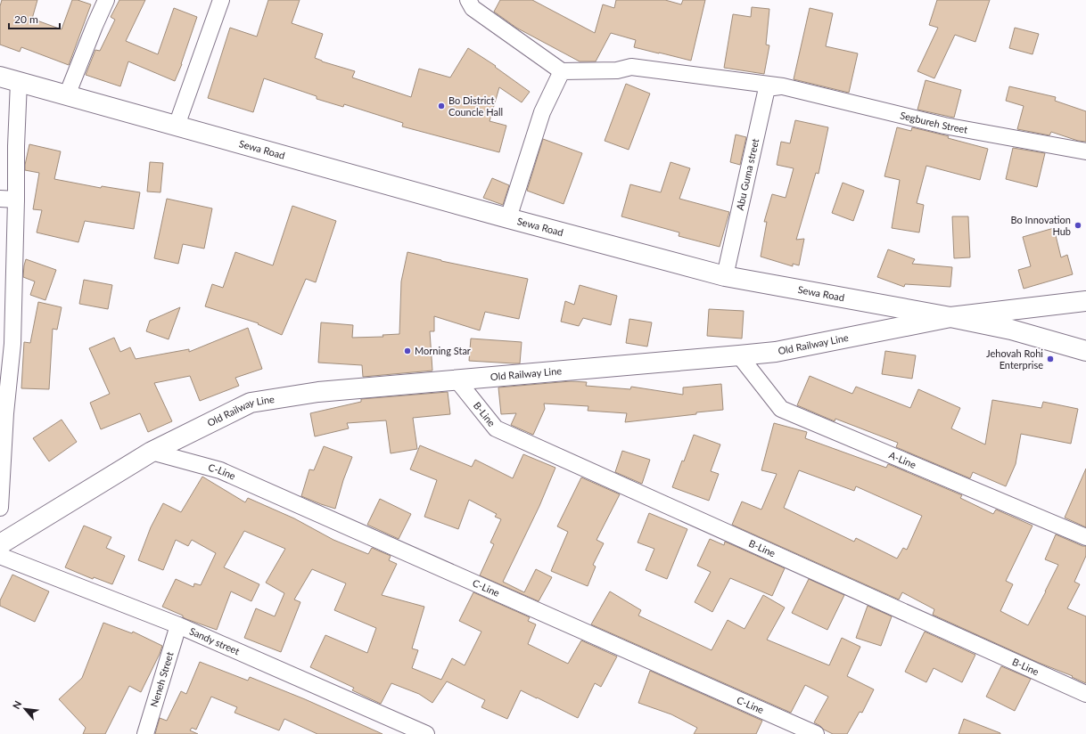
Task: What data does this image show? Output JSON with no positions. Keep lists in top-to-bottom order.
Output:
{
  "streets": {
    "street": [
      "Segbureh Street",
      "Sewa Road",
      "Abu Guma street",
      "Old Railway Line",
      "B-Line",
      "A-Line",
      "C-Line",
      "Sandy street",
      "Neneh Street"
    ]
  },
  "crossings": [
    ["Segbureh Street", "Abu Guma street"],
    ["Sewa Road", "Abu Guma street"],
    ["Sewa Road", "Old Railway Line"],
    ["Old Railway Line", "B-Line"],
    ["Old Railway Line", "A-Line"],
    ["Old Railway Line", "C-Line"],
    ["Sandy street", "Neneh Street"]
  ],
  "places": [
    "Bo District Councle Hall",
    "Bo Innovation Hub",
    "Morning Star",
    "Jehovah Rohi Enterprise"
  ],
  "scale_bar": "20 m",
  "north": "top left"
}
